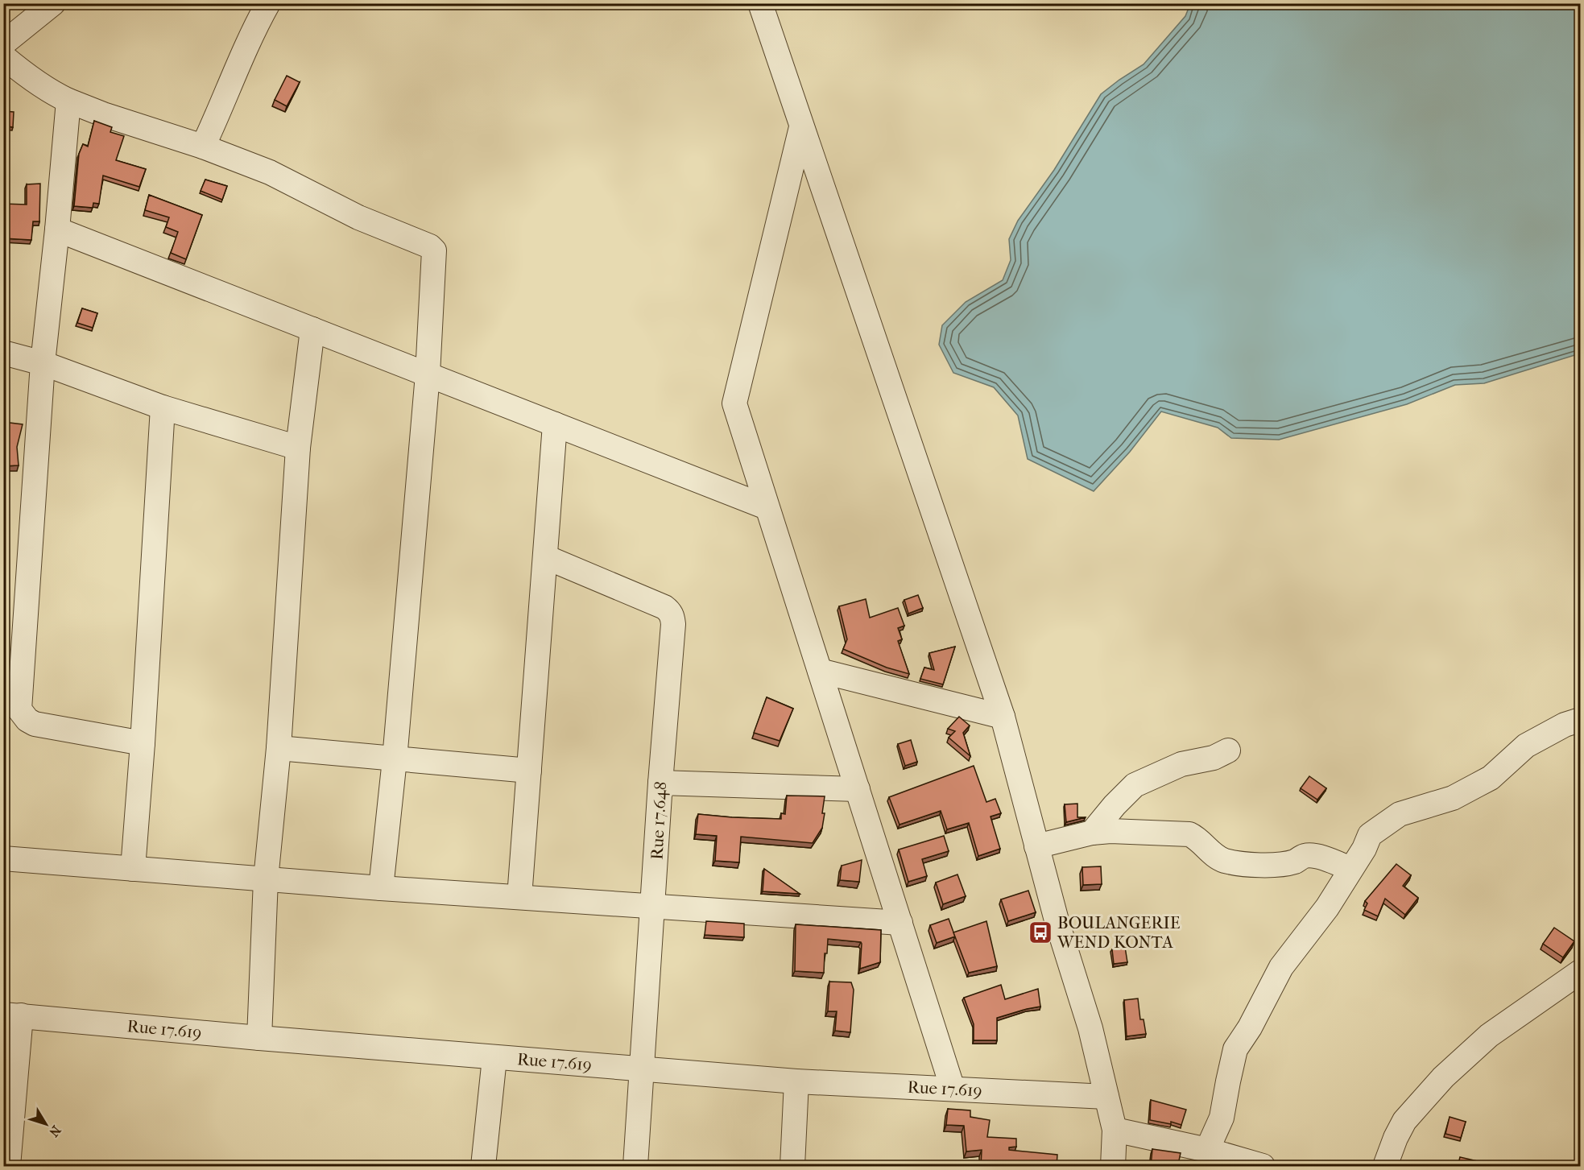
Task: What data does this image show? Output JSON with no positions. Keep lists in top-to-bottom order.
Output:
{
  "streets": {
    "street": ["Rue 17.648", "Rue 17.619"]
  },
  "crossings": [
    ["Rue 17.648", "Rue 17.619"]
  ],
  "places": {
    "bus stop": ["BOULANGERIE WEND KONTA"]
  },
  "north": "bottom right"
}
